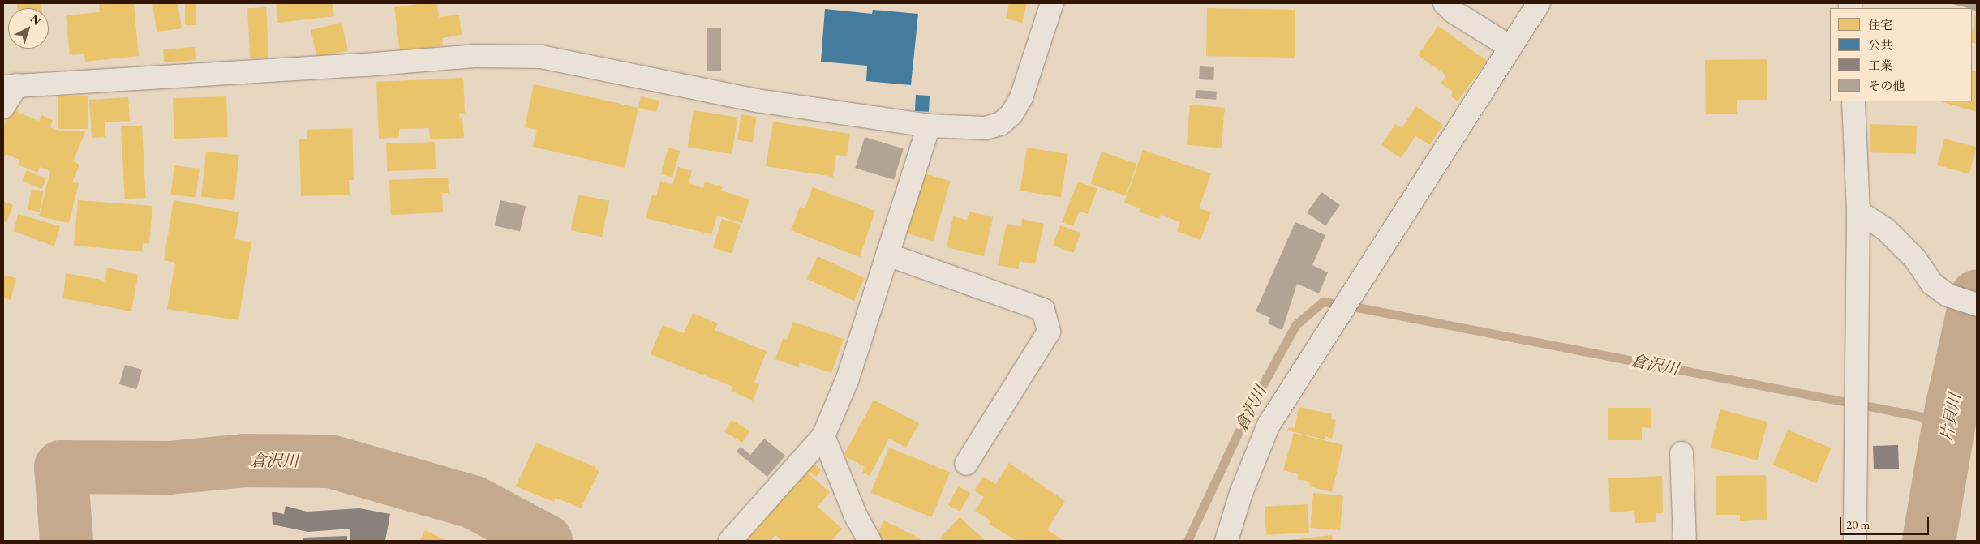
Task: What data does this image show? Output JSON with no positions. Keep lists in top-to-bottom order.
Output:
{
  "water": ["倉沢川", "片貝川"],
  "legend": [
    "住宅",
    "公共",
    "工業",
    "その他"
  ],
  "scale_bar": "20 m",
  "north": "top right"
}
